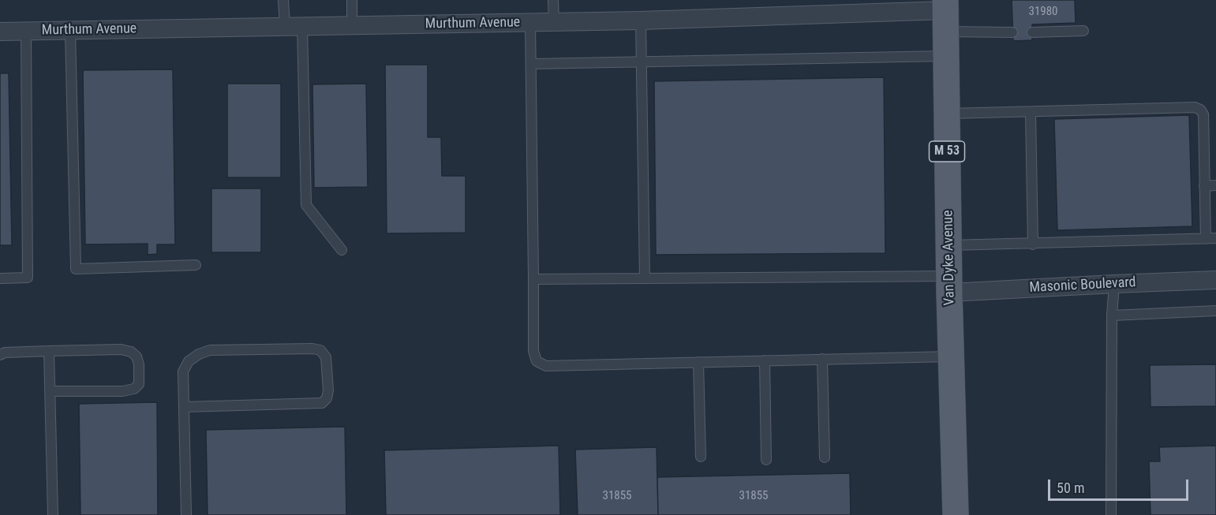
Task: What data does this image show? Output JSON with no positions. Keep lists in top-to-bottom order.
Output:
{
  "streets": {
    "main road": ["M 53", "Van Dyke Avenue"],
    "street": ["Murthum Avenue", "Masonic Boulevard"]
  },
  "crossings": [
    ["Murthum Avenue", "Van Dyke Avenue"],
    ["Van Dyke Avenue", "Masonic Boulevard"]
  ],
  "house_numbers": ["31980", "31855", "31855"],
  "scale_bar": "50 m"
}
